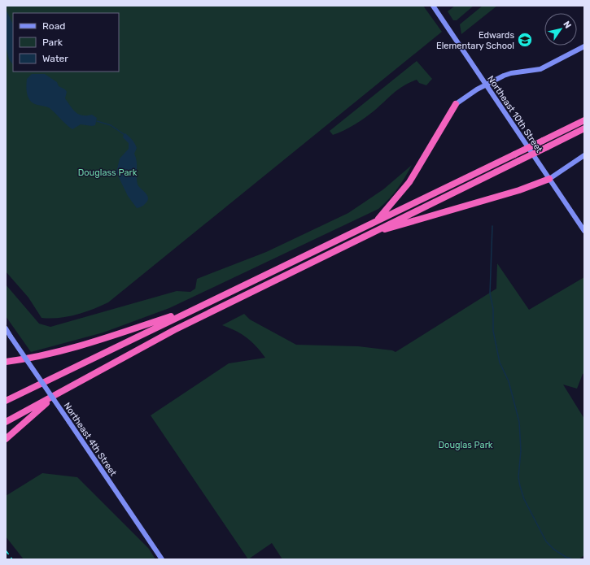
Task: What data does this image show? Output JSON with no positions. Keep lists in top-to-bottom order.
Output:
{
  "streets": {
    "main road": ["Northeast 10th Street", "Northeast 4th Street"]
  },
  "parks": ["Douglass Park", "Douglas Park"],
  "places": {
    "school or university": ["Edwards Elementary School"]
  },
  "legend": ["Road", "Park", "Water"],
  "north": "top right"
}
